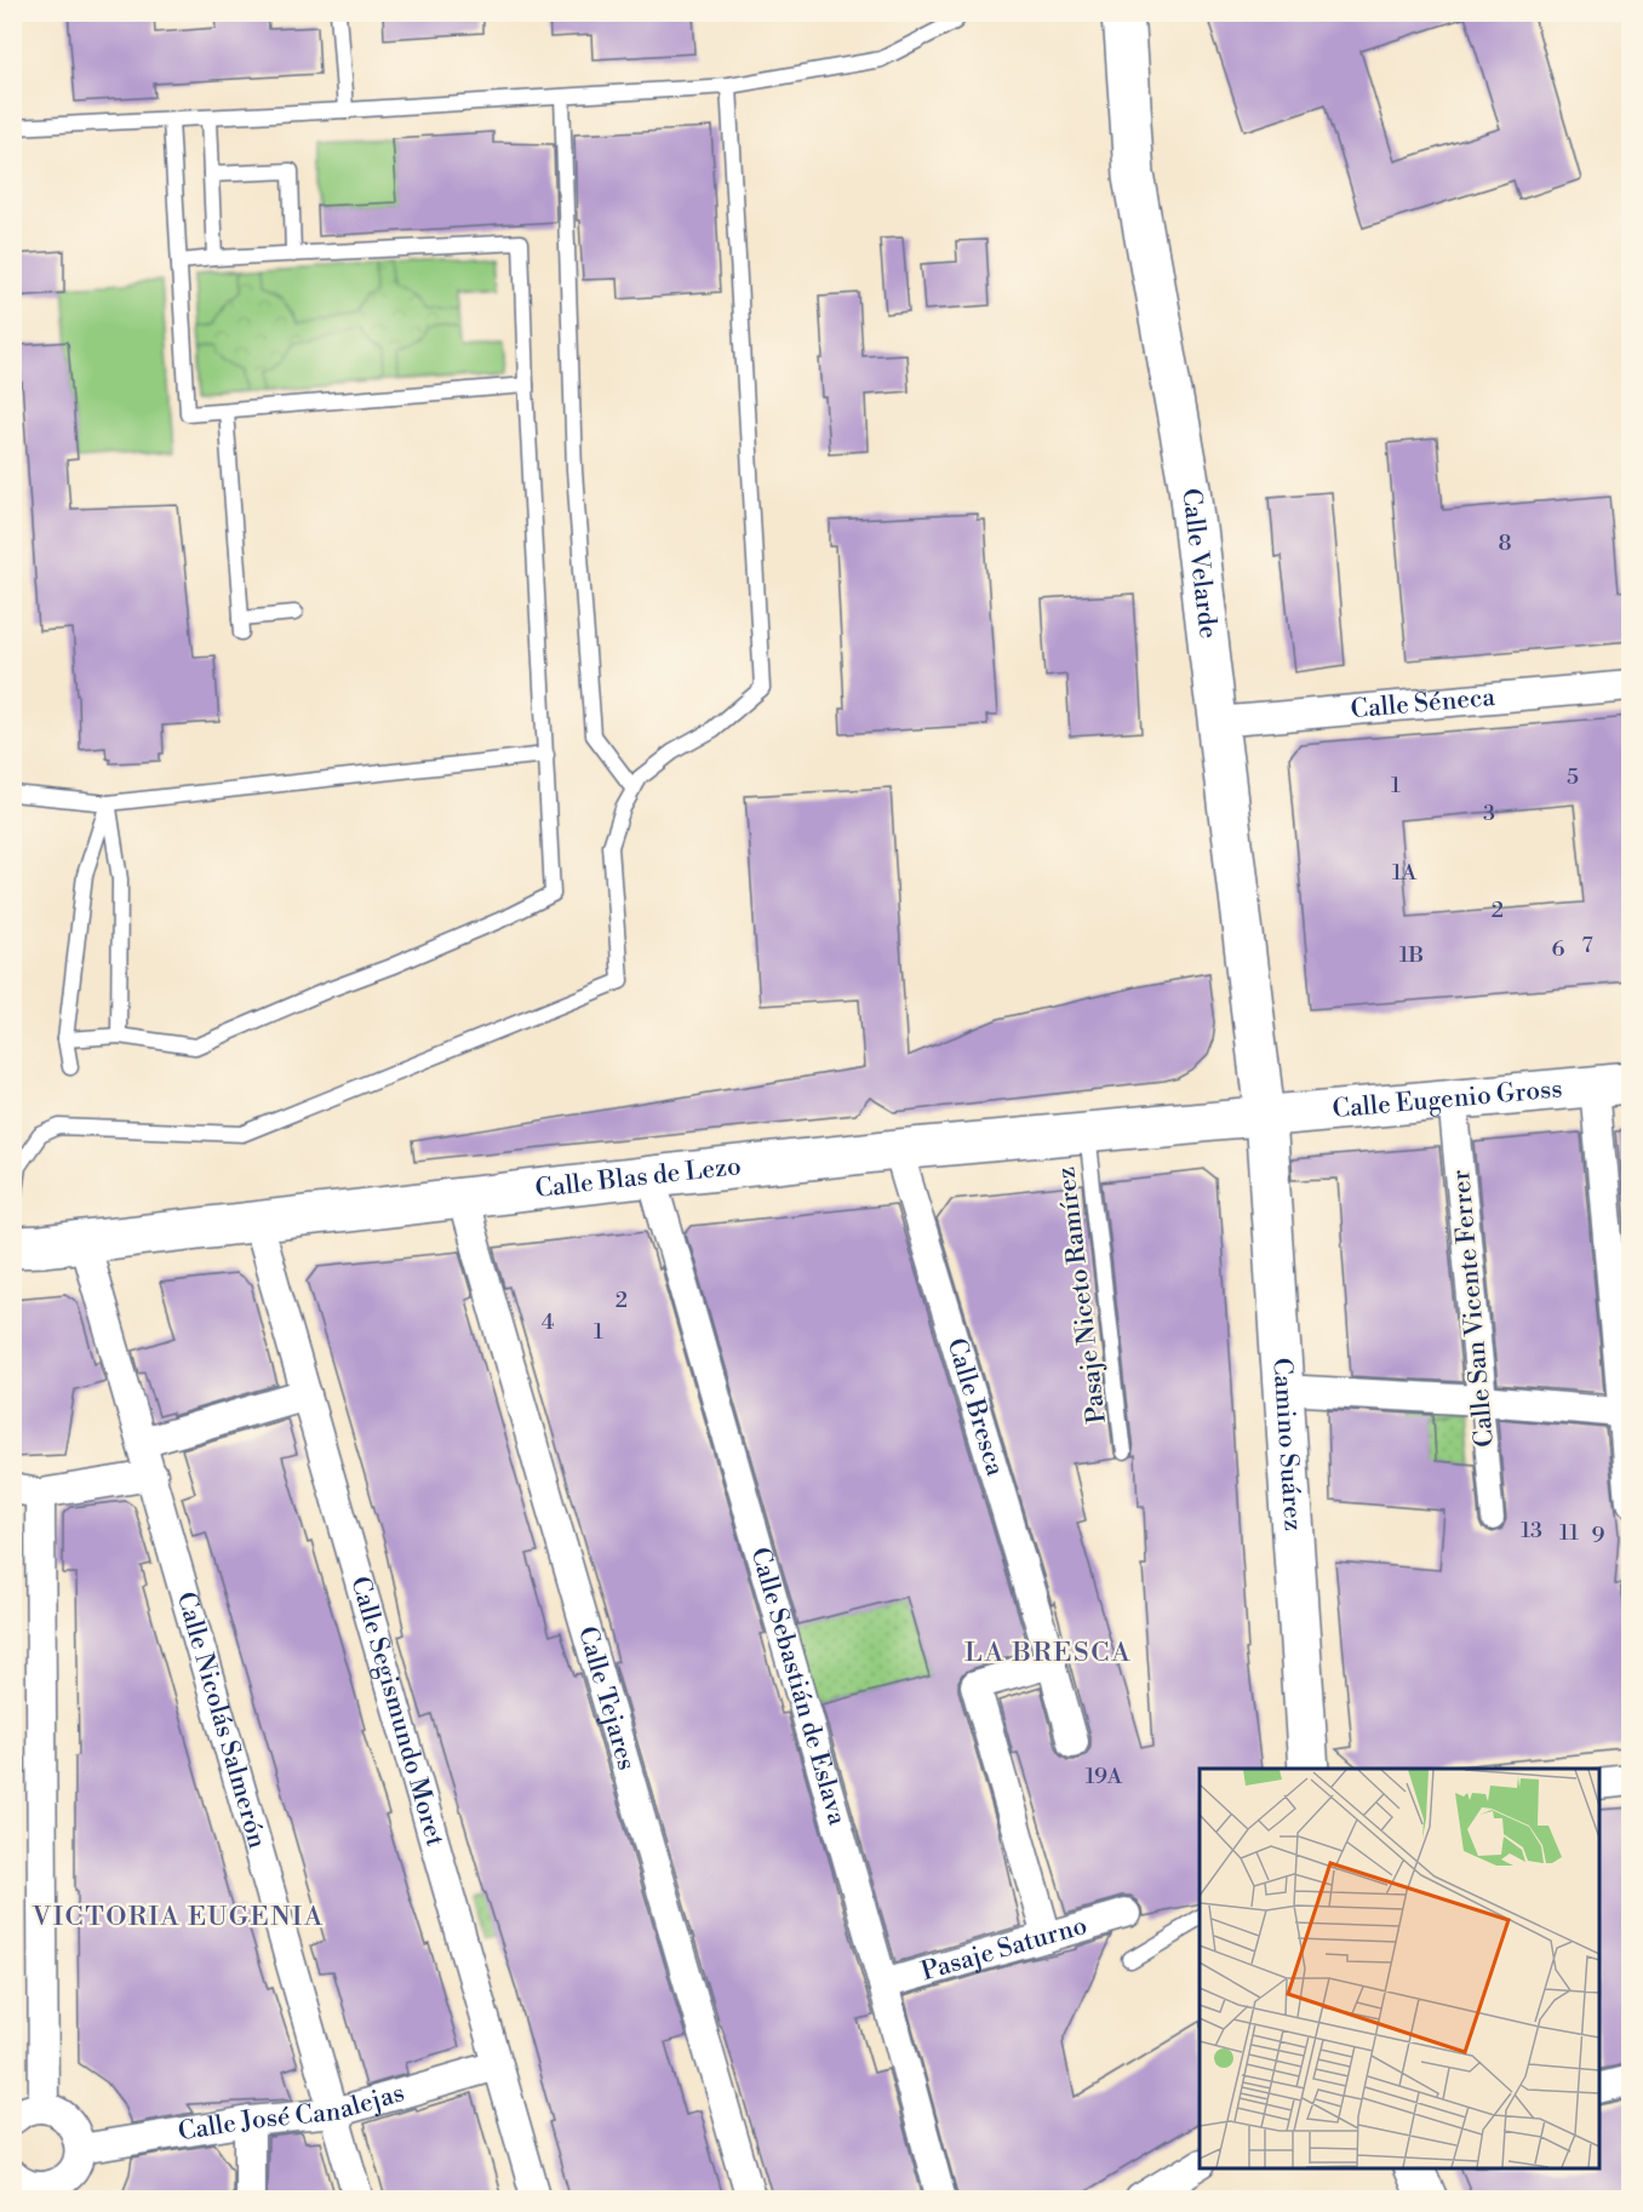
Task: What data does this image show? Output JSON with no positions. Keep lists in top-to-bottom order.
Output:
{
  "streets": {
    "main road": [
      "Calle Velarde",
      "Calle Eugenio Gross",
      "Calle Blas de Lezo",
      "Camino Suárez"
    ],
    "street": [
      "Calle Séneca",
      "Calle San Vicente Ferrer",
      "Calle Bresca",
      "Calle Sebastián de Eslava",
      "Calle Tejares",
      "Calle Segismundo Moret",
      "Calle Nicolás Salmerón",
      "Pasaje Saturno",
      "Calle José Canalejas"
    ],
    "lane": ["Pasaje Niceto Ramírez"]
  },
  "crossings": [
    ["Calle Velarde", "Calle Séneca"],
    ["Calle Velarde", "Calle Eugenio Gross"],
    ["Calle Velarde", "Calle Blas de Lezo"],
    ["Calle Velarde", "Camino Suárez"],
    ["Calle Eugenio Gross", "Calle Blas de Lezo"],
    ["Calle Eugenio Gross", "Calle San Vicente Ferrer"],
    ["Calle Eugenio Gross", "Camino Suárez"],
    ["Calle Blas de Lezo", "Pasaje Niceto Ramírez"],
    ["Calle Blas de Lezo", "Calle Bresca"],
    ["Calle Blas de Lezo", "Camino Suárez"],
    ["Calle Blas de Lezo", "Calle Sebastián de Eslava"],
    ["Calle Blas de Lezo", "Calle Tejares"],
    ["Calle Blas de Lezo", "Calle Segismundo Moret"],
    ["Calle Blas de Lezo", "Calle Nicolás Salmerón"],
    ["Calle Sebastián de Eslava", "Pasaje Saturno"],
    ["Calle Segismundo Moret", "Calle José Canalejas"],
    ["Calle Nicolás Salmerón", "Calle José Canalejas"]
  ],
  "districts": ["LA BRESCA", "VICTORIA EUGENIA"],
  "house_numbers": [
    "8",
    "5",
    "1",
    "3",
    "1A",
    "2",
    "7",
    "6",
    "1B",
    "2",
    "4",
    "1",
    "13",
    "11",
    "9",
    "19A"
  ]
}
